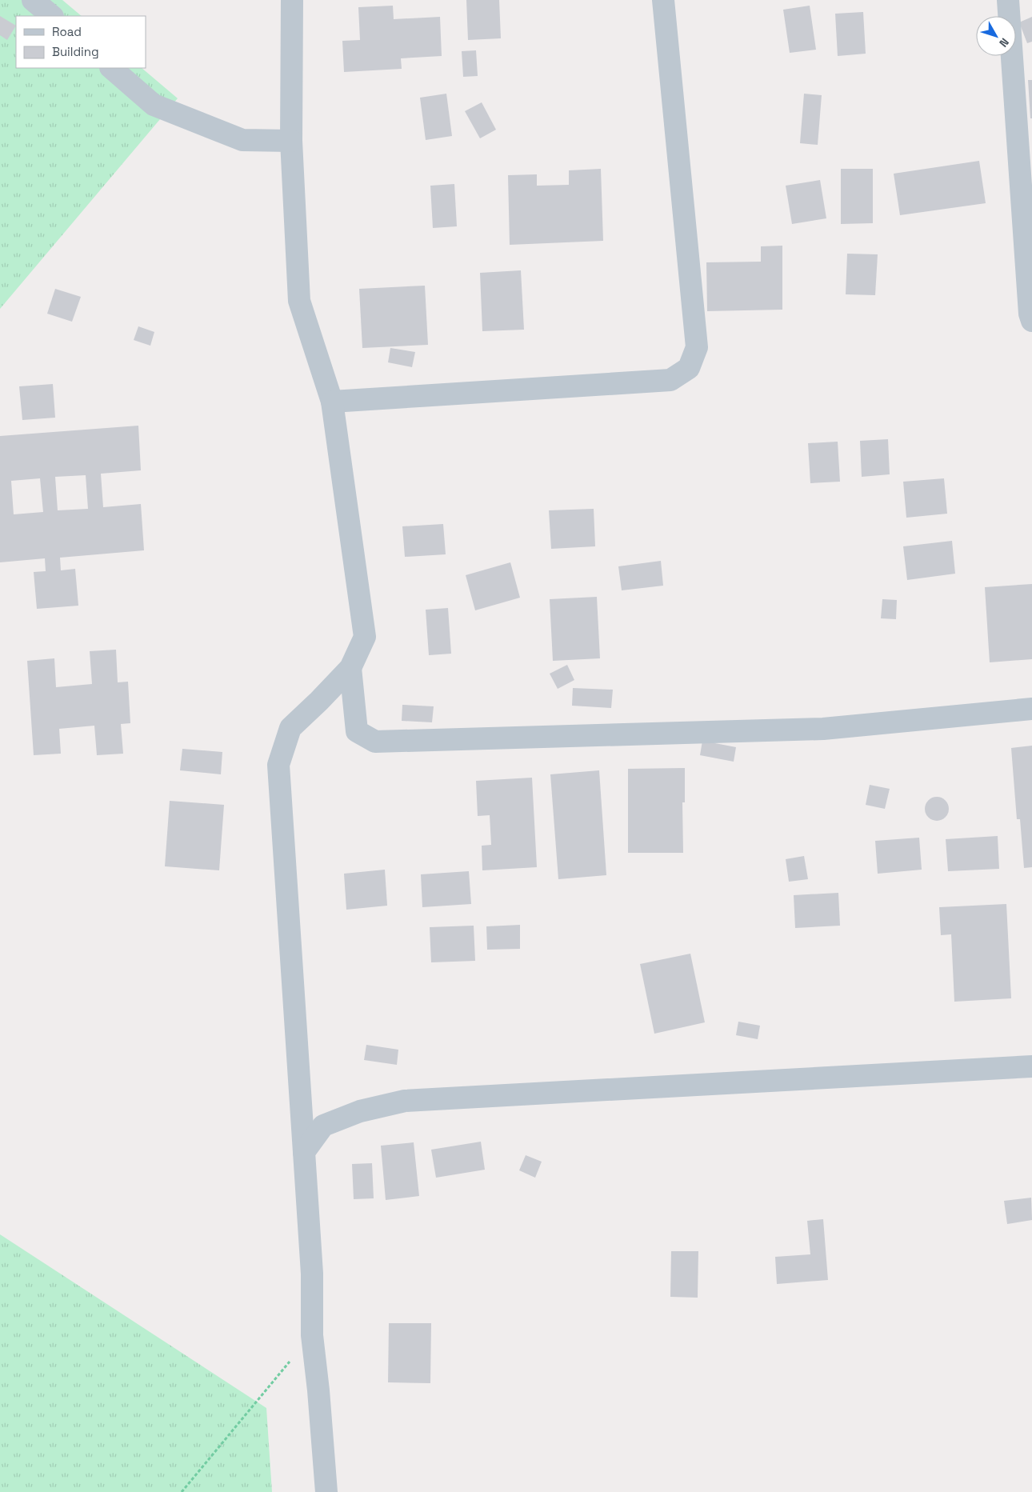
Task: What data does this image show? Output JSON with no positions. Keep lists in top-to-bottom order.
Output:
{
  "legend": ["Road", "Building"],
  "north": "bottom right"
}
